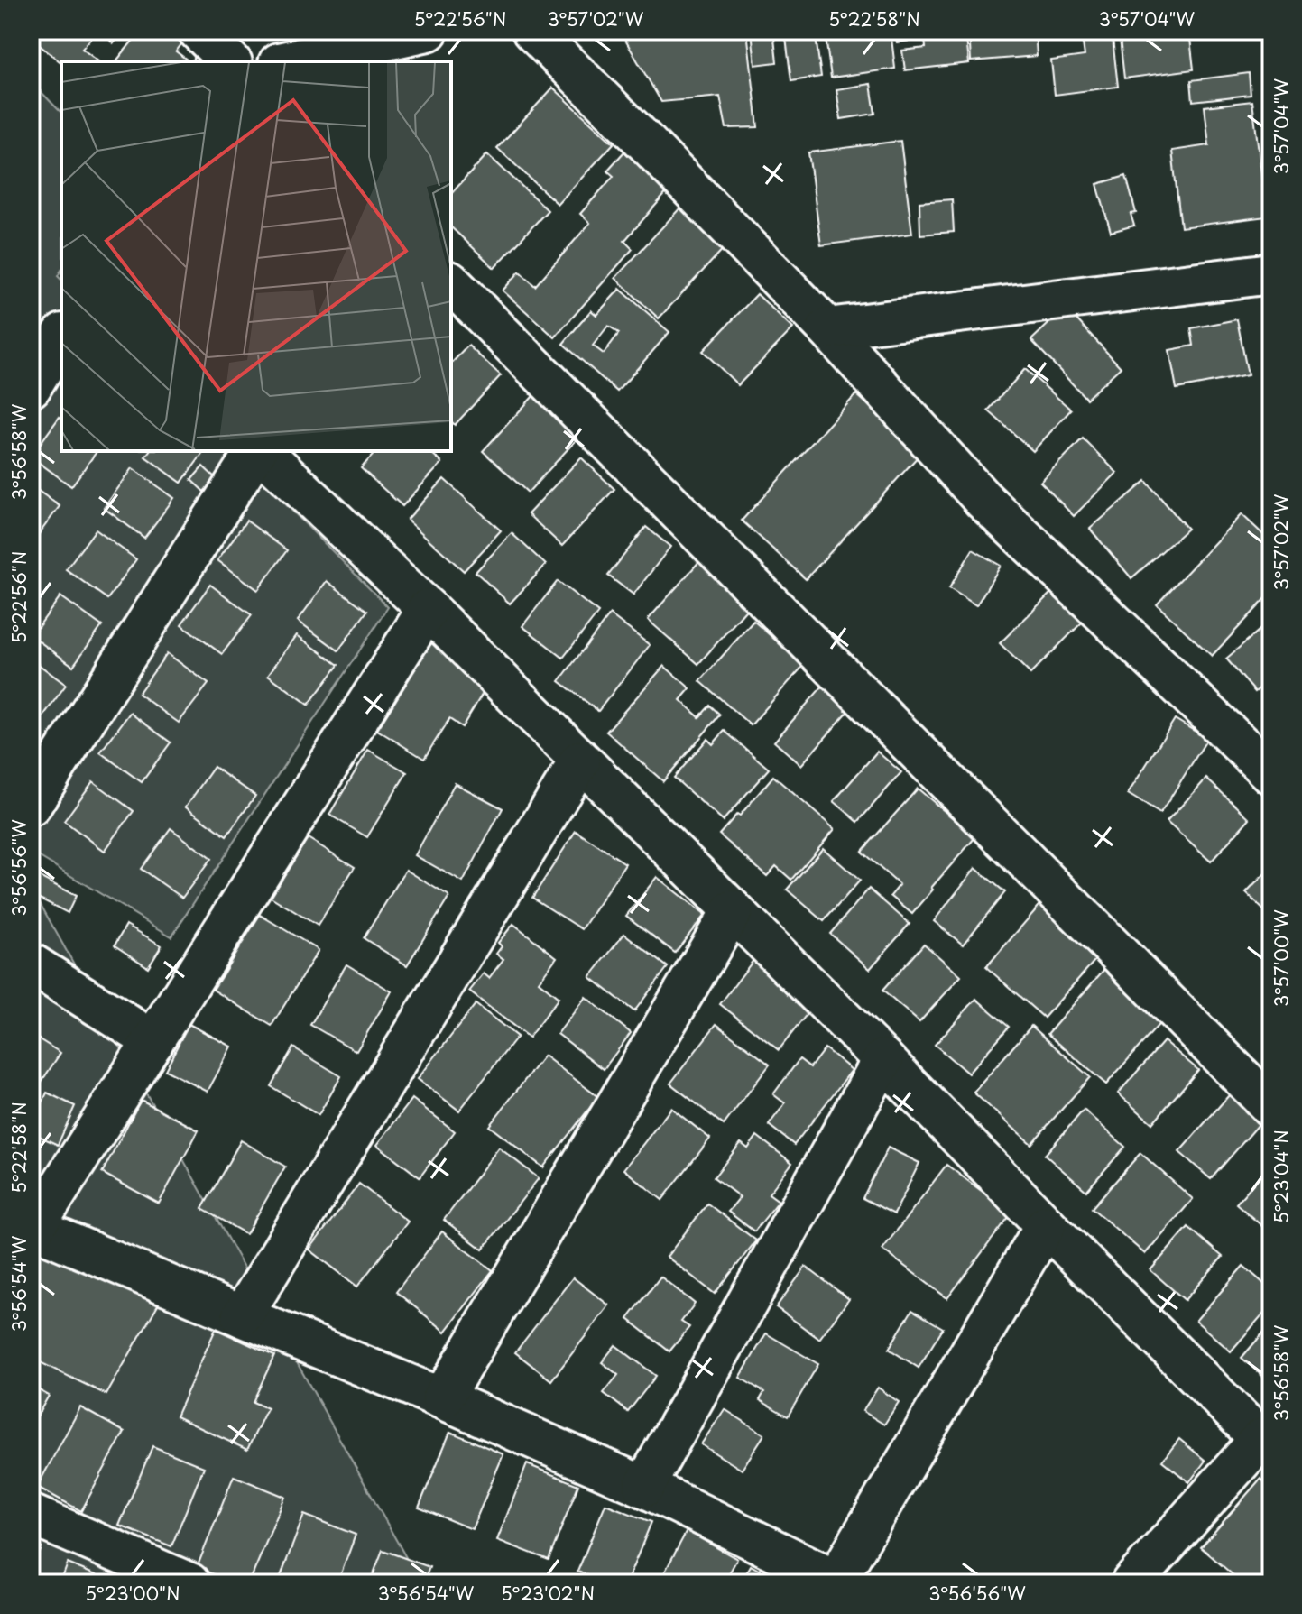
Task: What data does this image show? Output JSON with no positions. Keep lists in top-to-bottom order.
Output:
{
  "coordinates": [
    "5°22'56\"N",
    "3°57'02\"W",
    "5°22'58\"N",
    "3°57'04\"W",
    "3°56'58\"W",
    "3°56'56\"W",
    "3°57'00\"W",
    "5°23'04\"N",
    "3°56'54\"W",
    "5°23'00\"N",
    "5°23'02\"N"
  ]
}
